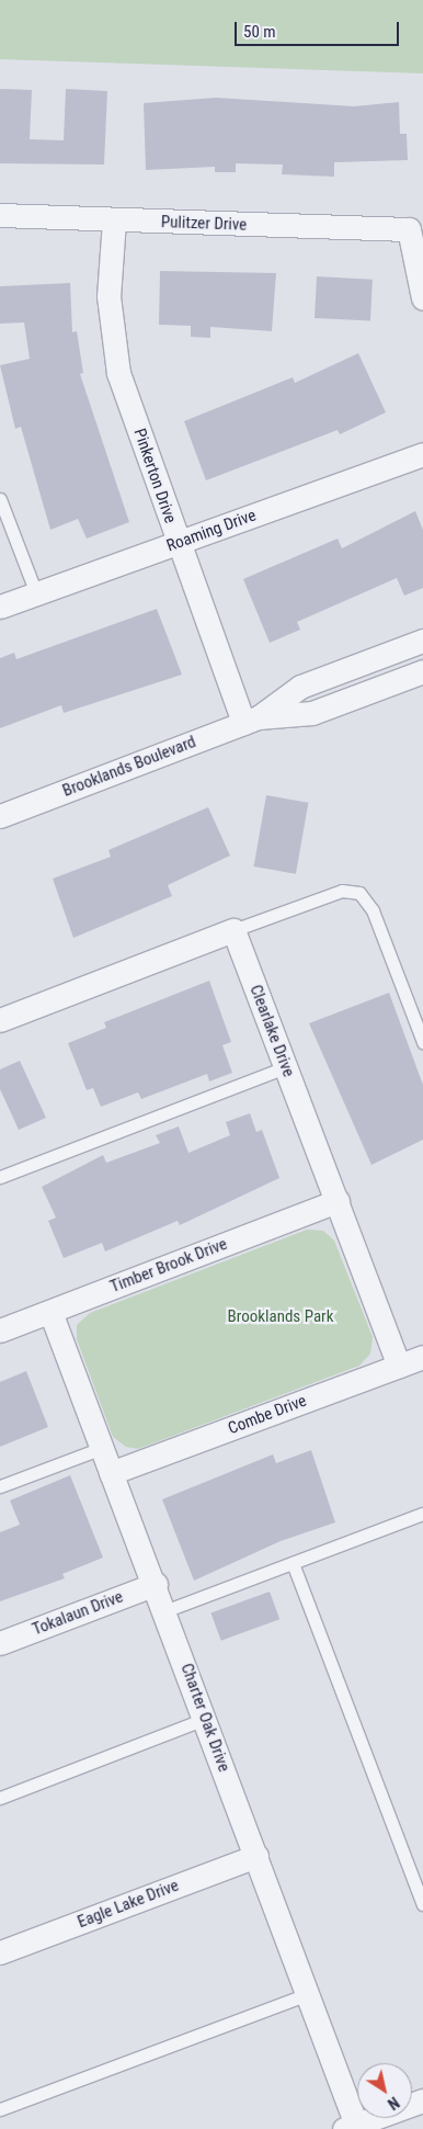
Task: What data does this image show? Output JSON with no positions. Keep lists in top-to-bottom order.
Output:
{
  "streets": {
    "street": [
      "Pulitzer Drive",
      "Pinkerton Drive",
      "Roaming Drive",
      "Brooklands Boulevard",
      "Clearlake Drive",
      "Timber Brook Drive",
      "Combe Drive",
      "Tokalaun Drive",
      "Charter Oak Drive",
      "Eagle Lake Drive"
    ]
  },
  "crossings": [
    ["Pulitzer Drive", "Pinkerton Drive"],
    ["Pinkerton Drive", "Roaming Drive"],
    ["Pinkerton Drive", "Brooklands Boulevard"],
    ["Clearlake Drive", "Timber Brook Drive"],
    ["Clearlake Drive", "Combe Drive"],
    ["Timber Brook Drive", "Charter Oak Drive"],
    ["Combe Drive", "Charter Oak Drive"],
    ["Tokalaun Drive", "Charter Oak Drive"],
    ["Charter Oak Drive", "Eagle Lake Drive"]
  ],
  "parks": ["Brooklands Park"],
  "scale_bar": "50 m",
  "north": "bottom right"
}
